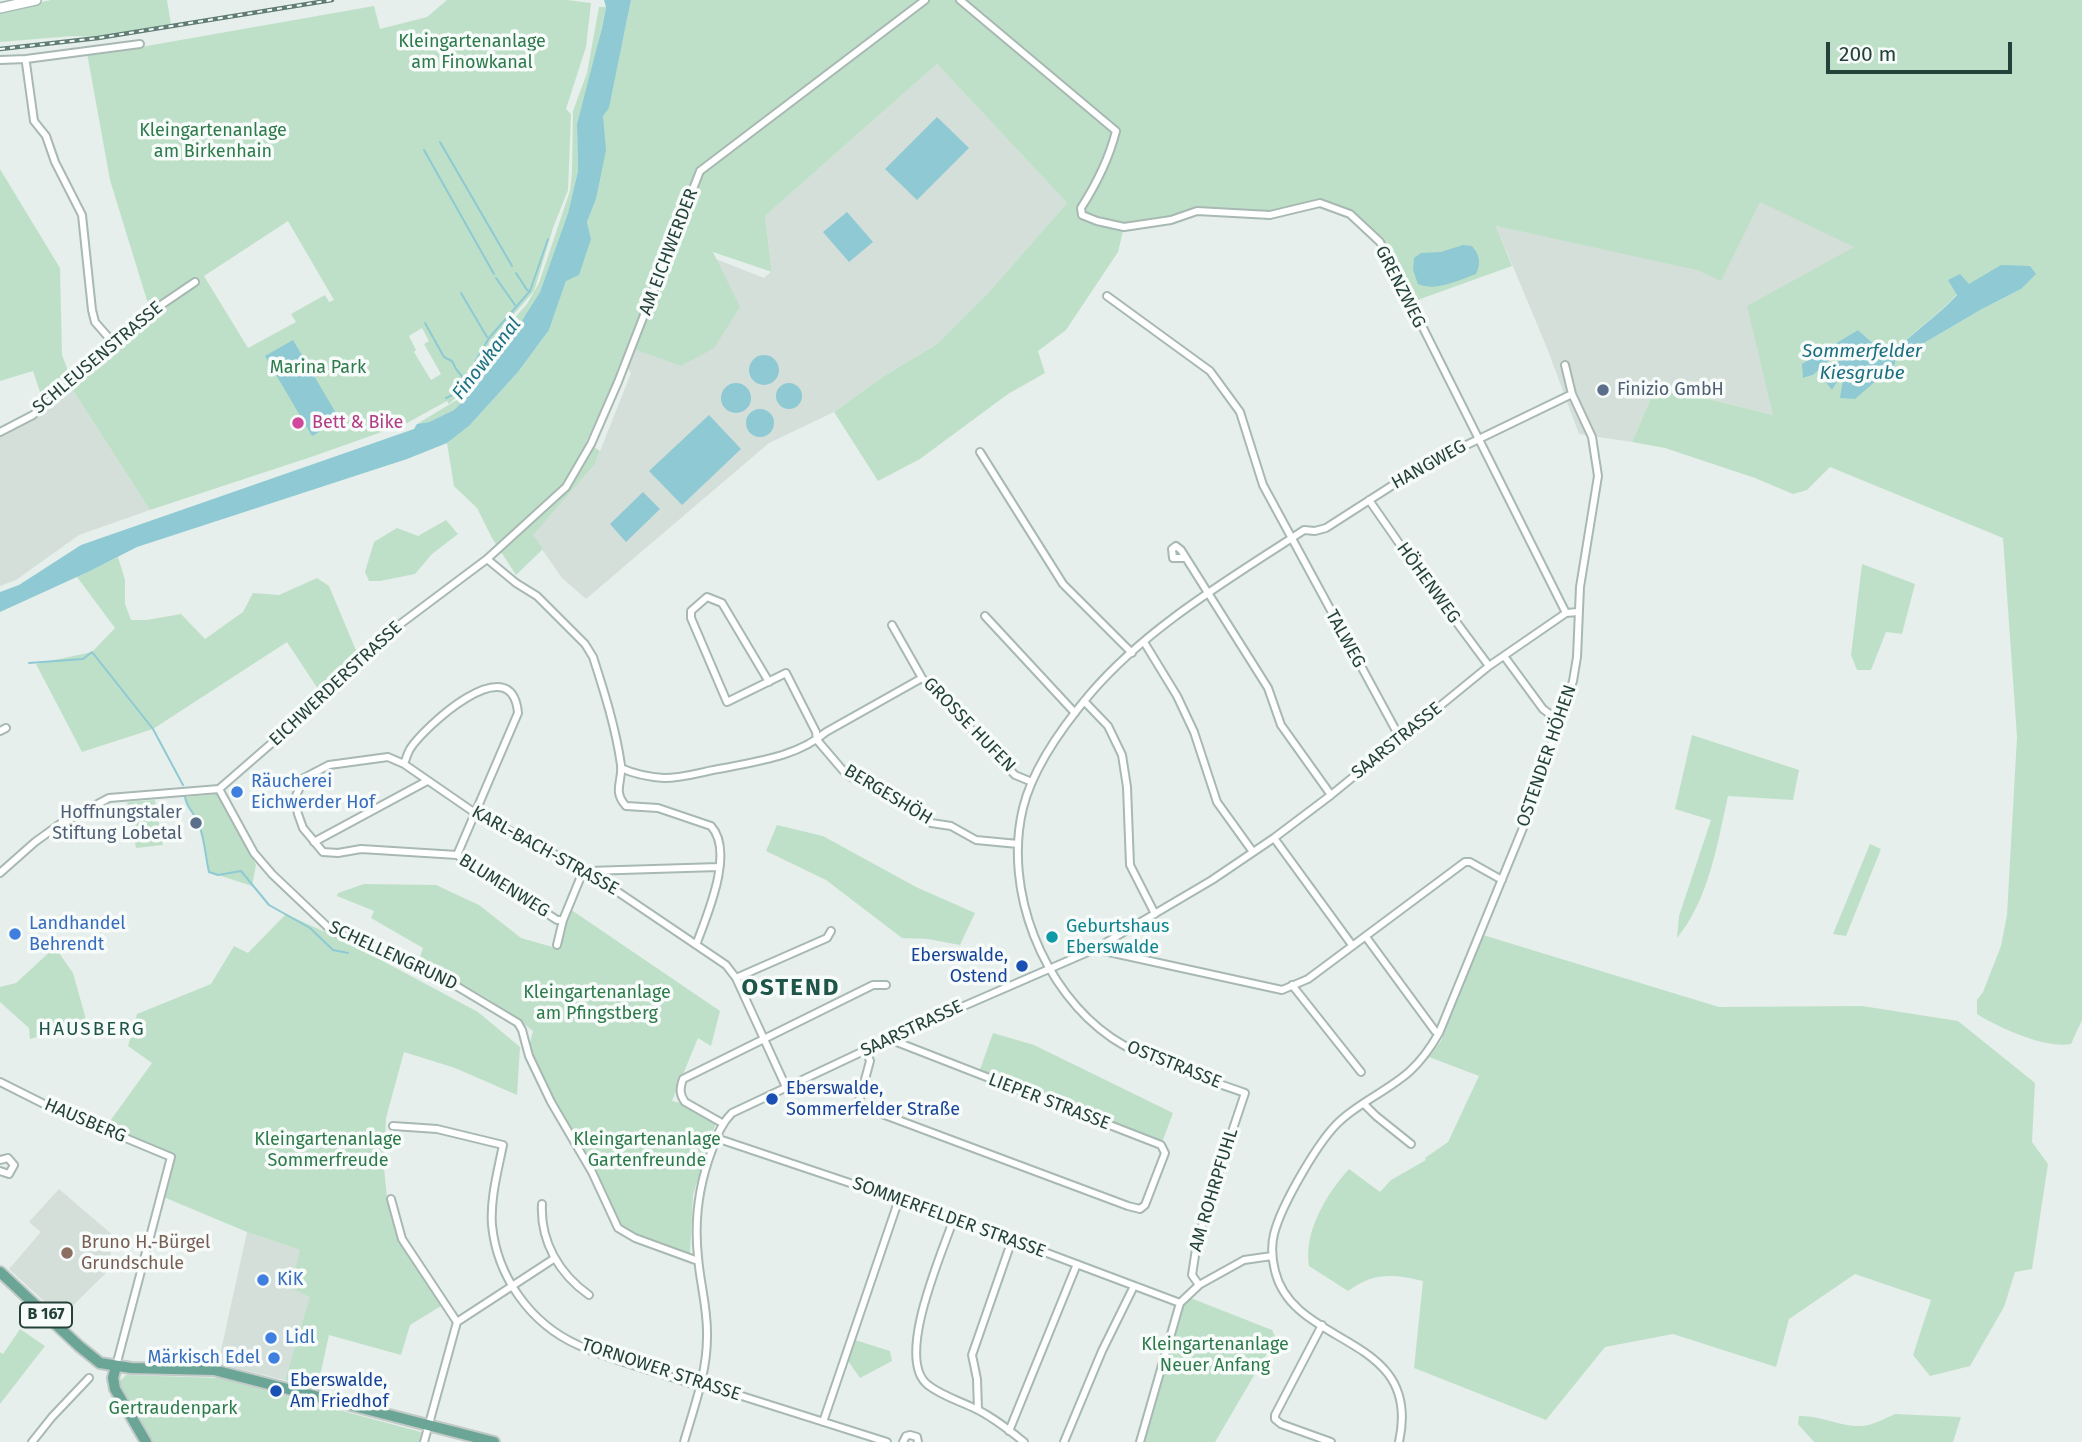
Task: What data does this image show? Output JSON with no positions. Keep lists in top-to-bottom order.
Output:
{
  "streets": {
    "main road": ["B 167"],
    "street": [
      "AM EICHWERDER",
      "GRENZWEG",
      "SCHLEUSENSTRASSE",
      "HANGWEG",
      "HÖHENWEG",
      "TALWEG",
      "EICHWERDERSTRASSE",
      "GROSSE HUFEN",
      "SAARSTRASSE",
      "OSTENDER HÖHEN",
      "BERGESHÖH",
      "KARL-BACH-STRASSE",
      "BLUMENWEG",
      "SCHELLENGRUND",
      "OSTSTRASSE",
      "LIEPER STRASSE",
      "HAUSBERG",
      "AM ROHRPFUHL",
      "SOMMERFELDER STRASSE",
      "TORNOWER STRASSE"
    ]
  },
  "crossings": [
    ["AM EICHWERDER", "EICHWERDERSTRASSE"],
    ["GRENZWEG", "HANGWEG"],
    ["GRENZWEG", "SAARSTRASSE"],
    ["HANGWEG", "HÖHENWEG"],
    ["HANGWEG", "TALWEG"],
    ["HANGWEG", "OSTENDER HÖHEN"],
    ["HANGWEG", "OSTSTRASSE"],
    ["HÖHENWEG", "SAARSTRASSE"],
    ["TALWEG", "SAARSTRASSE"],
    ["EICHWERDERSTRASSE", "SCHELLENGRUND"],
    ["GROSSE HUFEN", "OSTSTRASSE"],
    ["SAARSTRASSE", "KARL-BACH-STRASSE"],
    ["SAARSTRASSE", "OSTSTRASSE"],
    ["SAARSTRASSE", "LIEPER STRASSE"],
    ["BERGESHÖH", "OSTSTRASSE"],
    ["KARL-BACH-STRASSE", "BLUMENWEG"],
    ["OSTSTRASSE", "AM ROHRPFUHL"],
    ["HAUSBERG", "B 167"]
  ],
  "districts": ["OSTEND", "HAUSBERG"],
  "water": ["Sommerfelder Kiesgrube", "Finowkanal"],
  "parks": [
    "Kleingartenanlage am Finowkanal",
    "Kleingartenanlage am Birkenhain",
    "Marina Park",
    "Kleingartenanlage am Pfingstberg",
    "Kleingartenanlage Sommerfreude",
    "Kleingartenanlage Gartenfreunde",
    "Kleingartenanlage Neuer Anfang",
    "Gertraudenpark"
  ],
  "places": [
    "Finizio GmbH",
    "Bett & Bike",
    "Räucherei Eichwerder Hof",
    "Hoffnungstaler Stiftung Lobetal",
    "Landhandel Behrendt",
    "Geburtshaus Eberswalde",
    "Eberswalde, Ostend",
    "Eberswalde, Sommerfelder Straße",
    "Bruno H.-Bürgel Grundschule",
    "KiK",
    "Lidl",
    "Märkisch Edel",
    "Eberswalde, Am Friedhof"
  ],
  "scale_bar": "200 m"
}
